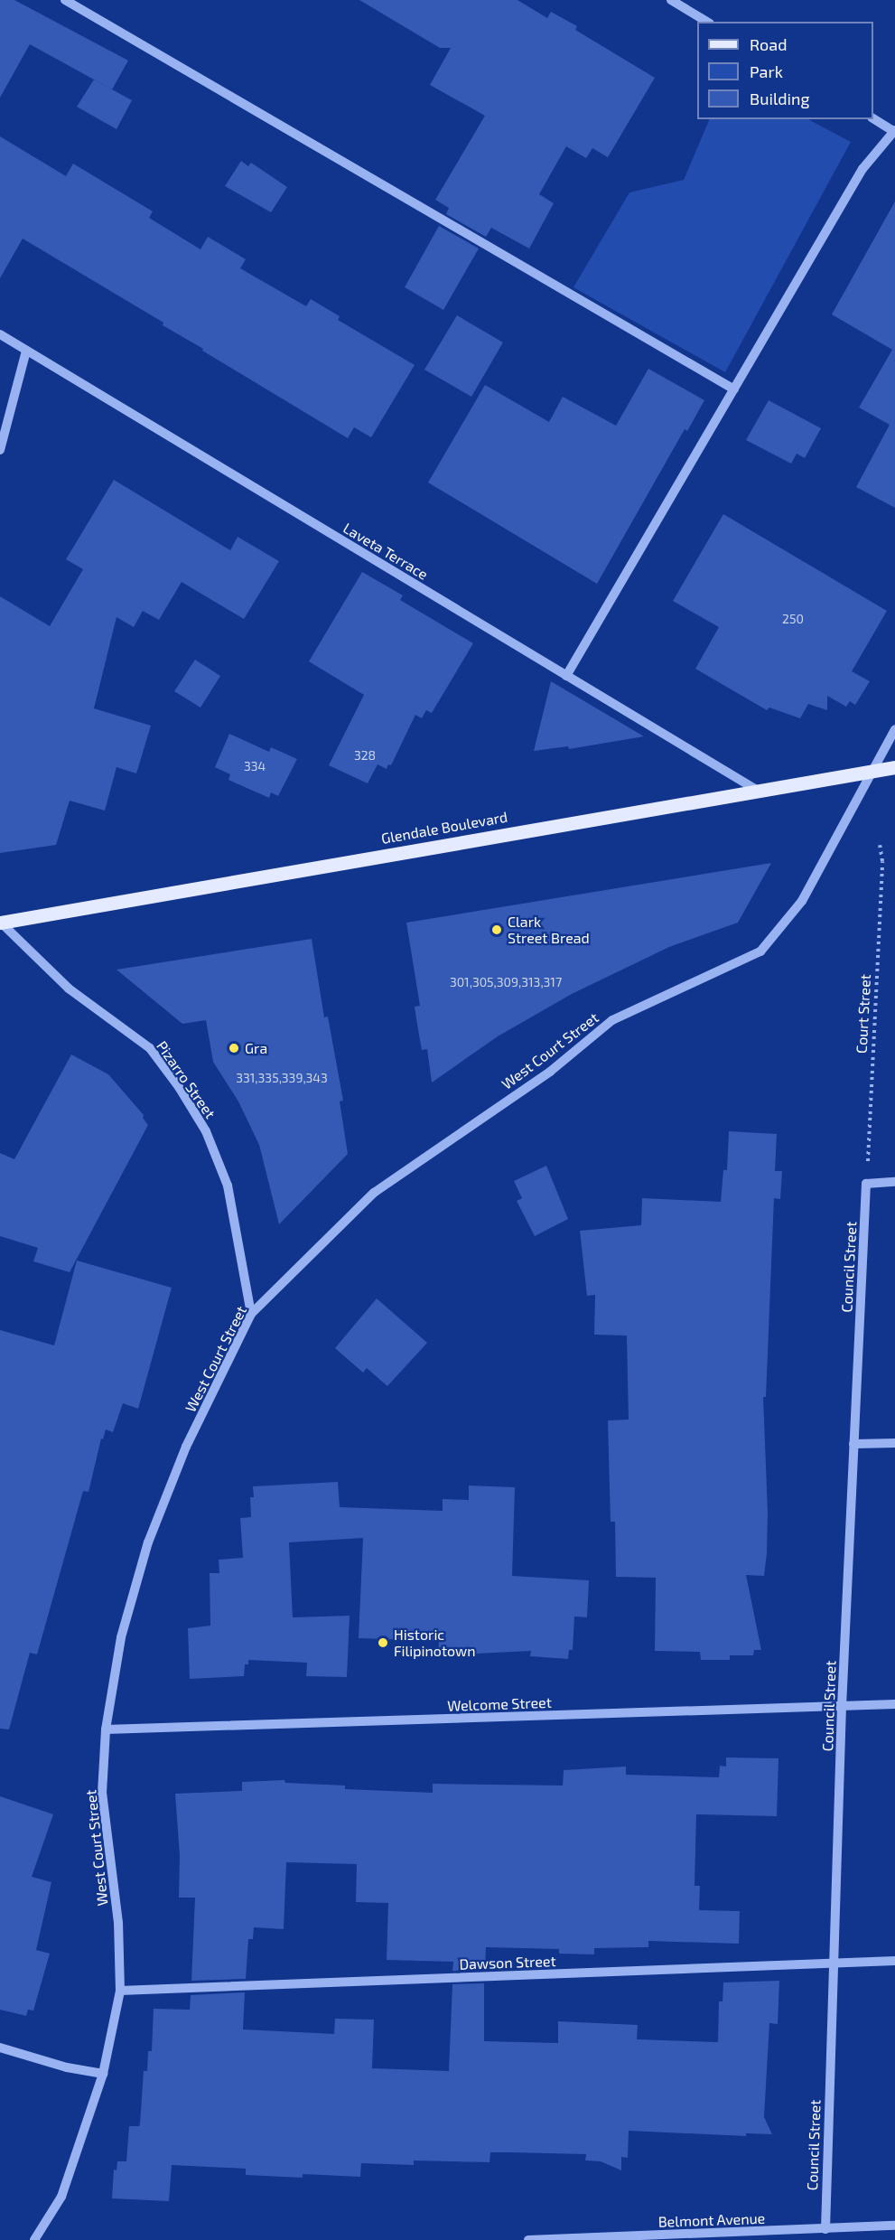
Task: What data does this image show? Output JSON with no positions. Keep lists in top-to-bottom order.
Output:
{
  "streets": {
    "main road": ["Glendale Boulevard"],
    "street": [
      "Laveta Terrace",
      "West Court Street",
      "Pizarro Street",
      "Council Street",
      "Welcome Street",
      "Dawson Street",
      "Belmont Avenue"
    ],
    "path": ["Court Street"]
  },
  "crossings": [
    ["Laveta Terrace", "Glendale Boulevard"],
    ["Glendale Boulevard", "West Court Street"],
    ["Glendale Boulevard", "Pizarro Street"],
    ["Court Street", "Council Street"],
    ["West Court Street", "Pizarro Street"],
    ["West Court Street", "Welcome Street"],
    ["West Court Street", "Dawson Street"],
    ["Council Street", "Welcome Street"],
    ["Council Street", "Dawson Street"],
    ["Council Street", "Belmont Avenue"]
  ],
  "places": ["Clark Street Bread", "Gra", "Historic Filipinotown"],
  "house_numbers": [
    "250",
    "328",
    "334",
    "301,305,309,313,317",
    "331,335,339,343"
  ],
  "legend": ["Road", "Park", "Building"]
}
